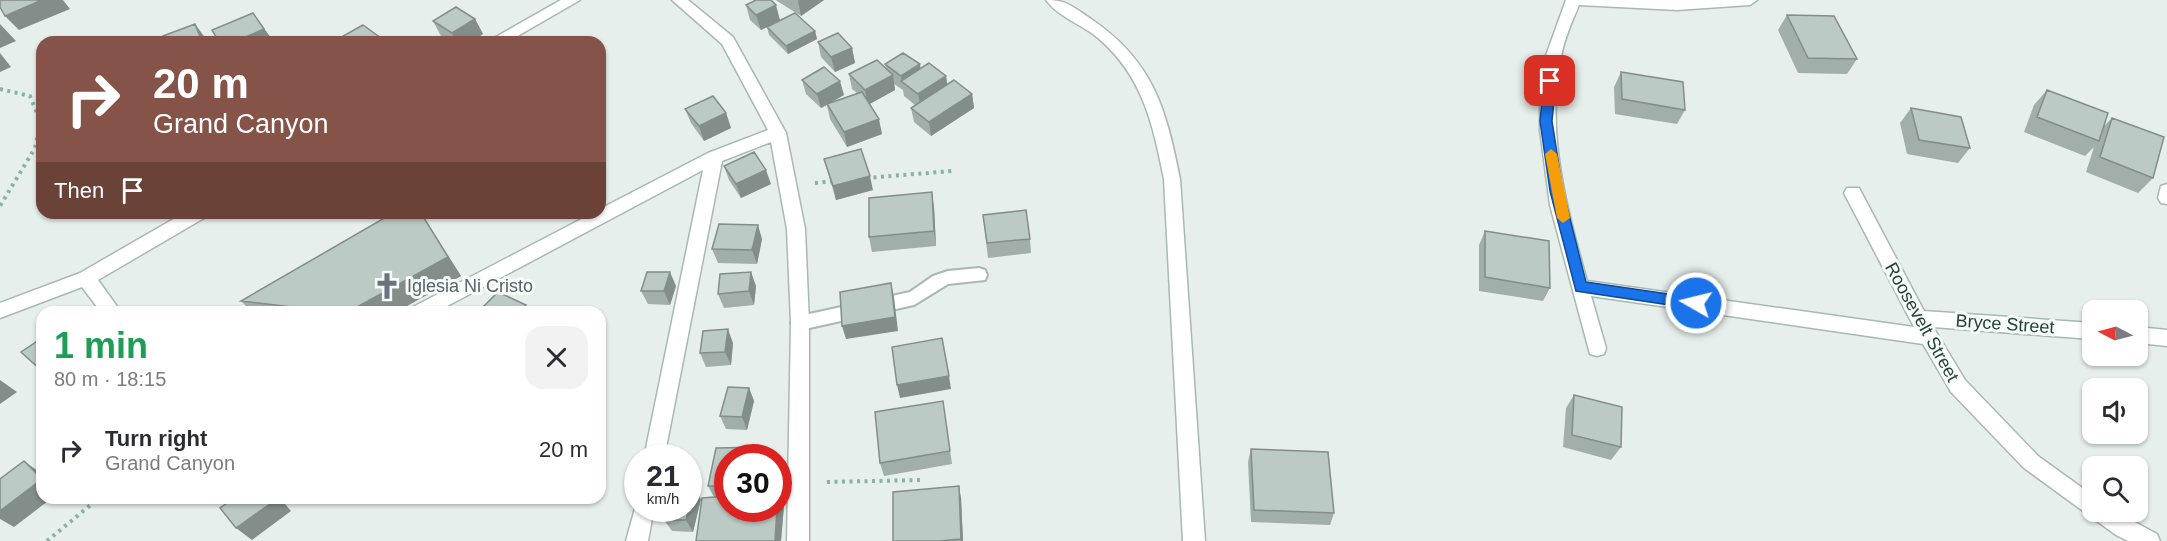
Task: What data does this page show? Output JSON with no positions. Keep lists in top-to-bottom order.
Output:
{
  "streets": {
    "street": ["Roosevelt Street", "Bryce Street"]
  },
  "crossings": [
    ["Roosevelt Street", "Bryce Street"]
  ],
  "places": {
    "church": ["Iglesia Ni Cristo"]
  },
  "north": "left",
  "page": {
    "turn": ["20 m", "Grand Canyon"],
    "then": "Then",
    "heading": ["1 min", "80 m · 18:15"],
    "list": [
      {
        "name": "Turn right",
        "note": "Grand Canyon",
        "value": "20 m"
      }
    ],
    "speed": "21 km/h",
    "limit": "30"
  }
}
